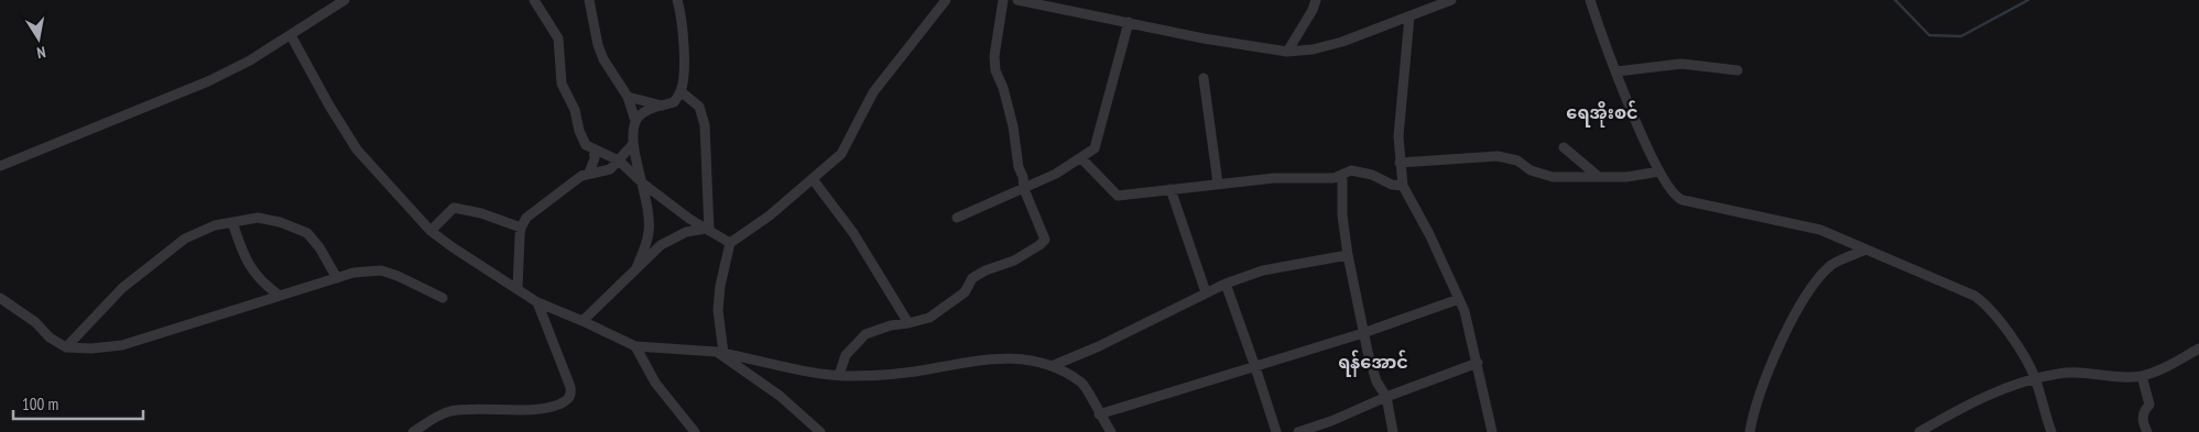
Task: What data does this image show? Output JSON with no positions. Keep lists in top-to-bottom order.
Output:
{
  "districts": ["ရေအိုးစင်", "ရန်အောင်"],
  "scale_bar": "100 m",
  "north": "bottom"
}
